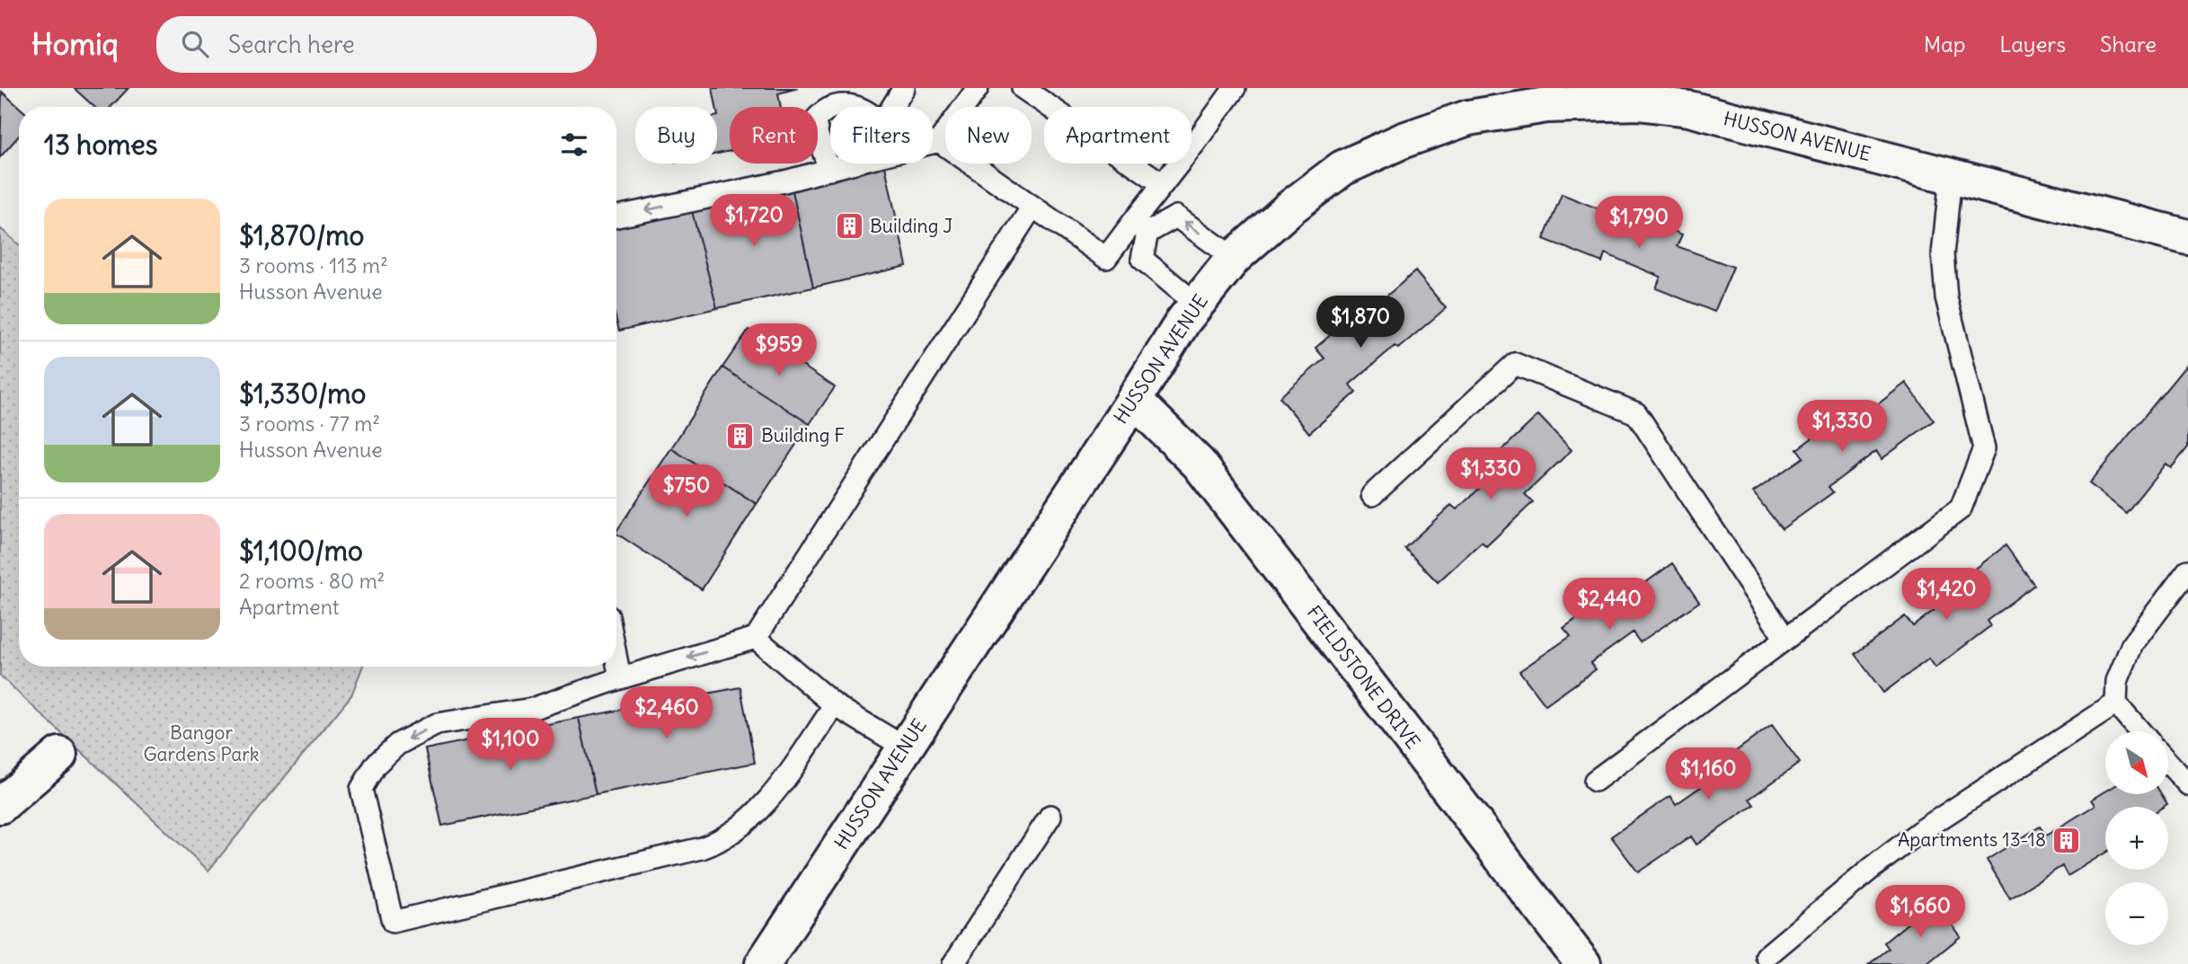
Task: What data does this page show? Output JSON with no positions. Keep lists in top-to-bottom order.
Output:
{
  "streets": {
    "street": ["HUSSON AVENUE", "FIELDSTONE DRIVE"]
  },
  "crossings": [
    ["HUSSON AVENUE", "FIELDSTONE DRIVE"]
  ],
  "parks": ["Bangor Gardens Park"],
  "places": {
    "building": ["Building J", "Building F", "Apartments 13-18"]
  },
  "north": "bottom right",
  "page": {
    "header": "Homiq",
    "search": "Search here",
    "nav": ["Map", "Layers", "Share"],
    "chip": [
      "Buy",
      "Rent",
      "Filters",
      "New",
      "Apartment"
    ],
    "heading": "13 homes",
    "list": [
      {
        "name": "$1,870/mo",
        "note": "3 rooms · 113 m² · Husson Avenue"
      },
      {
        "name": "$1,330/mo",
        "note": "3 rooms · 77 m² · Husson Avenue"
      },
      {
        "name": "$1,100/mo",
        "note": "2 rooms · 80 m² · Apartment"
      }
    ],
    "price": [
      "$1,720",
      "$1,790",
      "$1,870",
      "$959",
      "$1,330",
      "$1,330",
      "$750",
      "$1,420",
      "$2,440",
      "$2,460",
      "$1,100",
      "$1,160",
      "$1,660"
    ],
    "map_buttons": ["+", "−"]
  }
}
